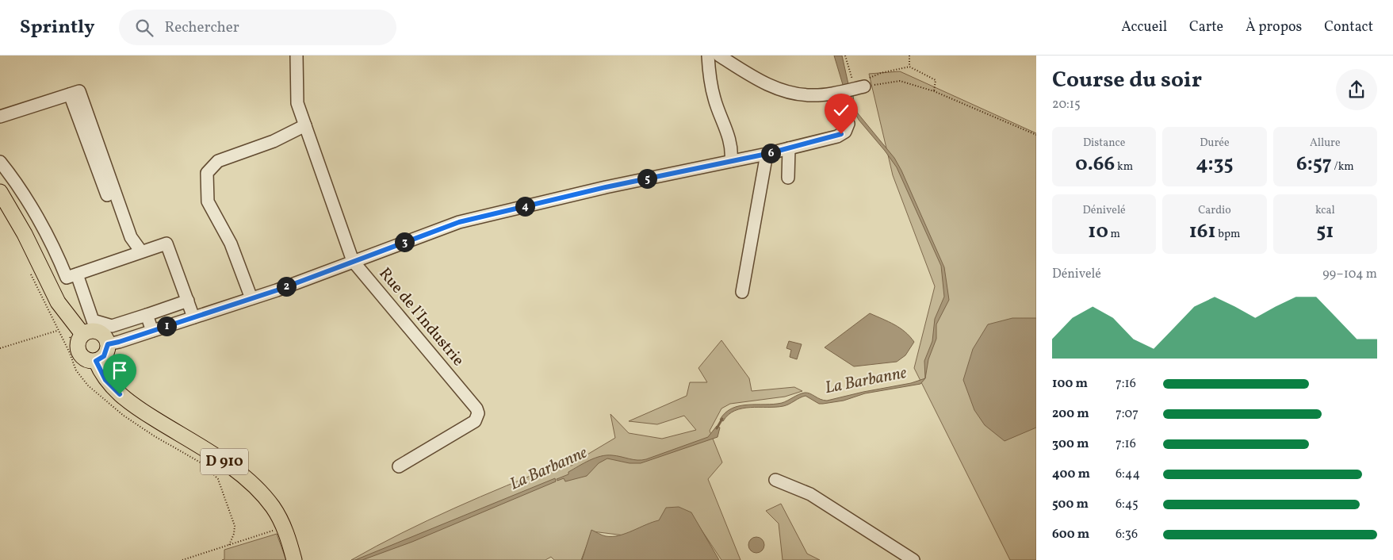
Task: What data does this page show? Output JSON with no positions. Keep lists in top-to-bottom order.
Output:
{
  "streets": {
    "main road": ["D 910"],
    "street": ["Rue de l'Industrie"]
  },
  "water": ["La Barbanne"],
  "page": {
    "header": "Sprintly",
    "search": "Rechercher",
    "nav": [
      "Accueil",
      "Carte",
      "À propos",
      "Contact"
    ],
    "heading": ["Course du soir", "20:15"],
    "stats": [
      ["Distance", "0.66 km"],
      ["Durée", "4:35"],
      ["Allure", "6:57 /km"],
      ["Dénivelé", "10 m"],
      ["Cardio", "161 bpm"],
      ["kcal", "51"]
    ],
    "pins": [
      "6",
      "5",
      "4",
      "3",
      "2",
      "1"
    ],
    "chart": ["Dénivelé", "99–104 m"],
    "list": [
      {
        "name": "100 m",
        "note": "7:16"
      },
      {
        "name": "200 m",
        "note": "7:07"
      },
      {
        "name": "300 m",
        "note": "7:16"
      },
      {
        "name": "400 m",
        "note": "6:44"
      },
      {
        "name": "500 m",
        "note": "6:45"
      },
      {
        "name": "600 m",
        "note": "6:36"
      }
    ]
  }
}
